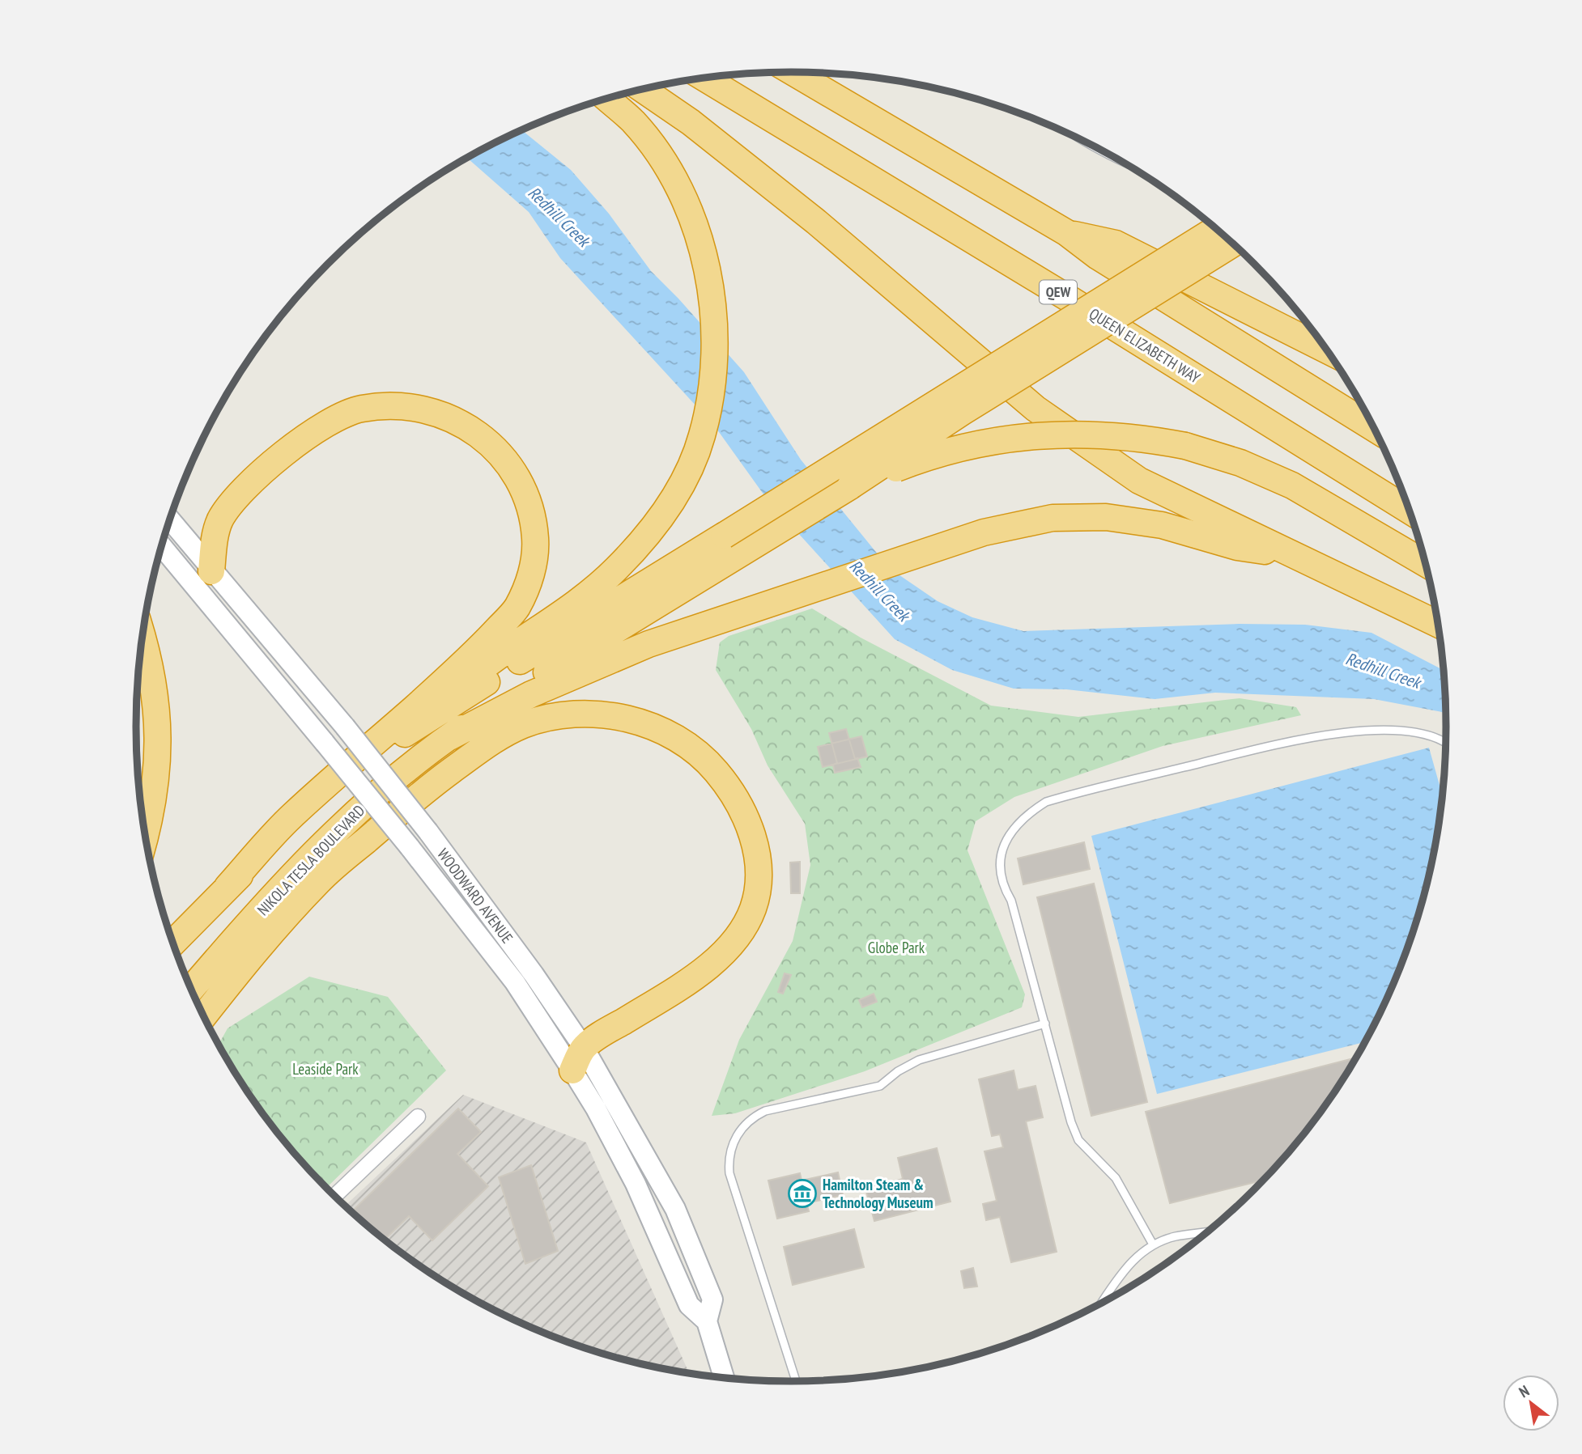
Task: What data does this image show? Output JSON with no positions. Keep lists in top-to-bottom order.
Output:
{
  "streets": {
    "highway": ["QEW", "QUEEN ELIZABETH WAY", "NIKOLA TESLA BOULEVARD"],
    "main road": ["WOODWARD AVENUE"]
  },
  "water": ["Redhill Creek"],
  "parks": ["Globe Park", "Leaside Park"],
  "places": {
    "museum": ["Hamilton Steam & Technology Museum"]
  },
  "north": "top left"
}
